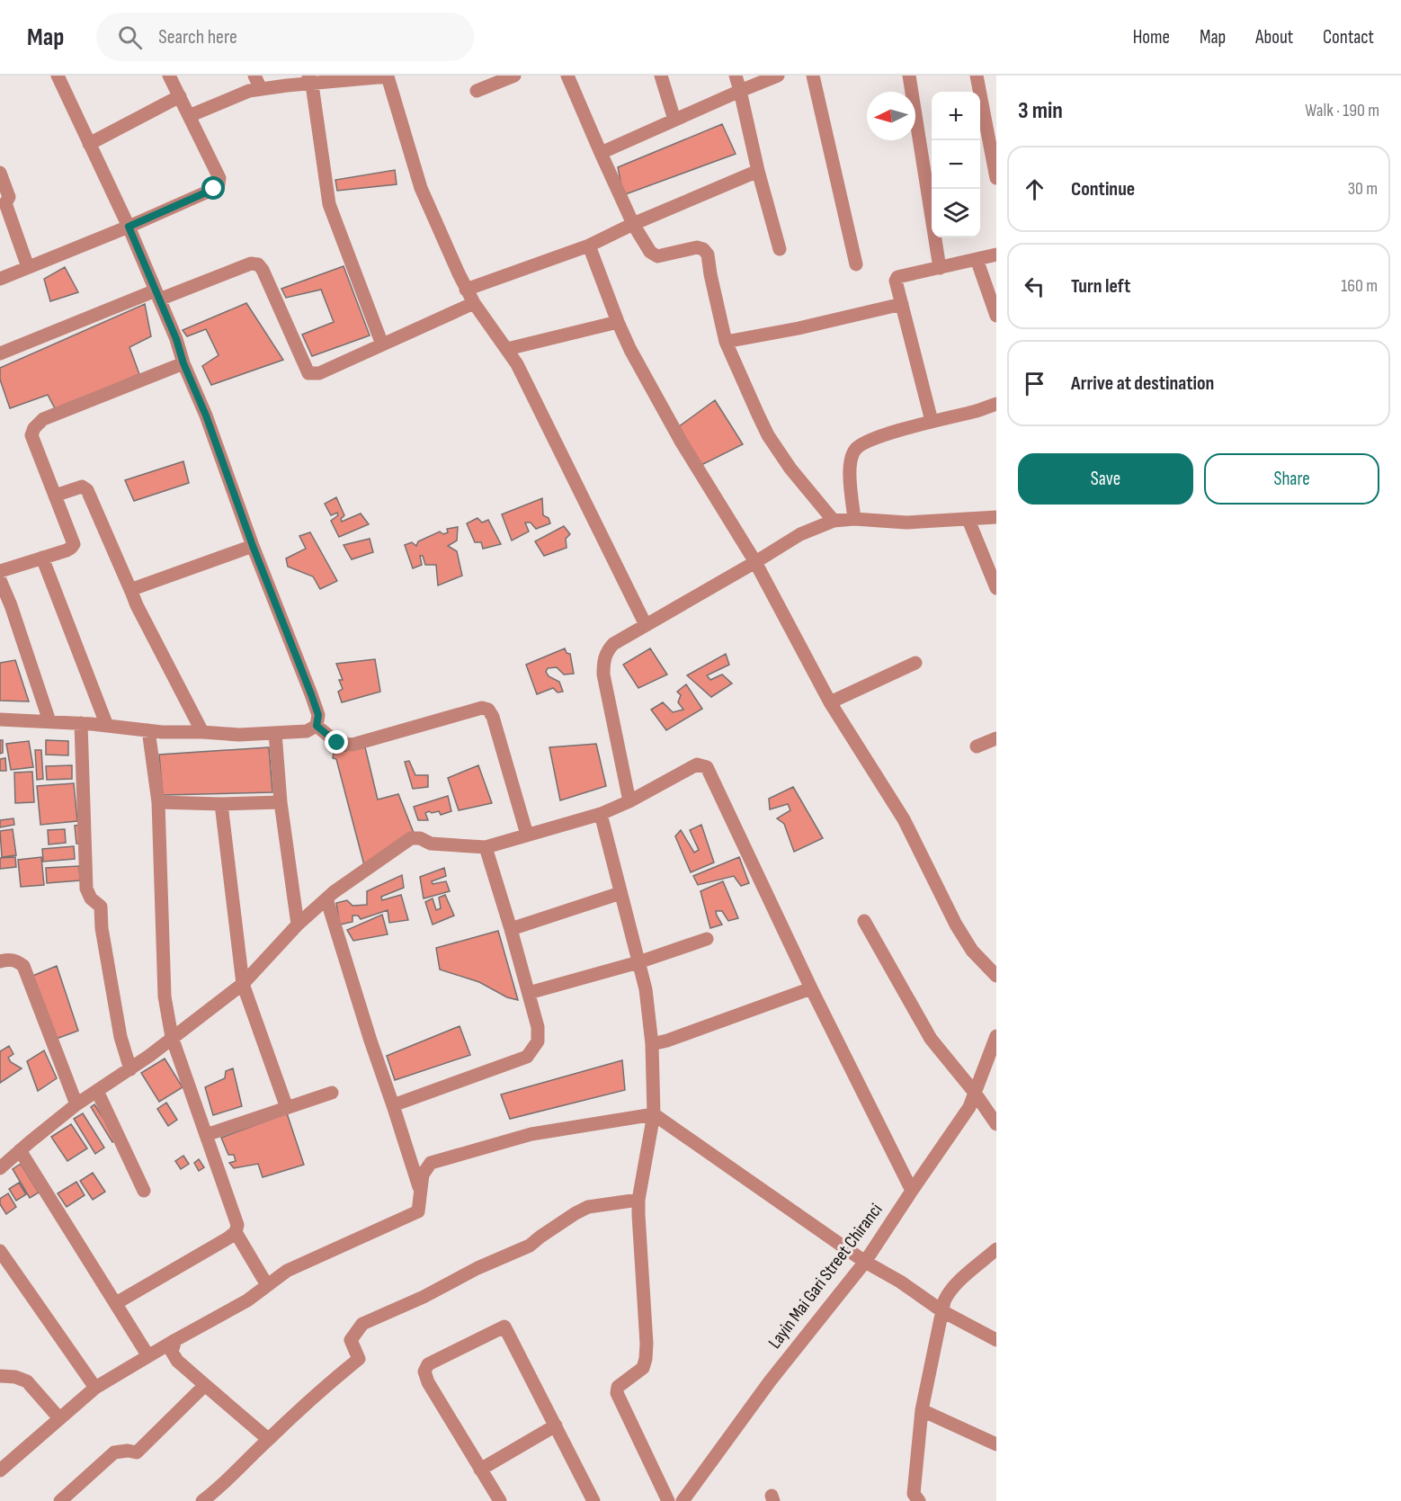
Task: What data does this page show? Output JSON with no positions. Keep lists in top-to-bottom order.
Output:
{
  "streets": {
    "street": ["Layin Mai Gari Street Chiranci"]
  },
  "north": "left",
  "page": {
    "header": "Map",
    "search": "Search here",
    "nav": [
      "Home",
      "Map",
      "About",
      "Contact"
    ],
    "heading": ["3 min", "Walk · 190 m"],
    "map_buttons": ["+", "−"],
    "list": [
      ["Continue", "30 m"],
      ["Turn left", "160 m"],
      "Arrive at destination"
    ],
    "buttons": ["Save", "Share"]
  }
}
